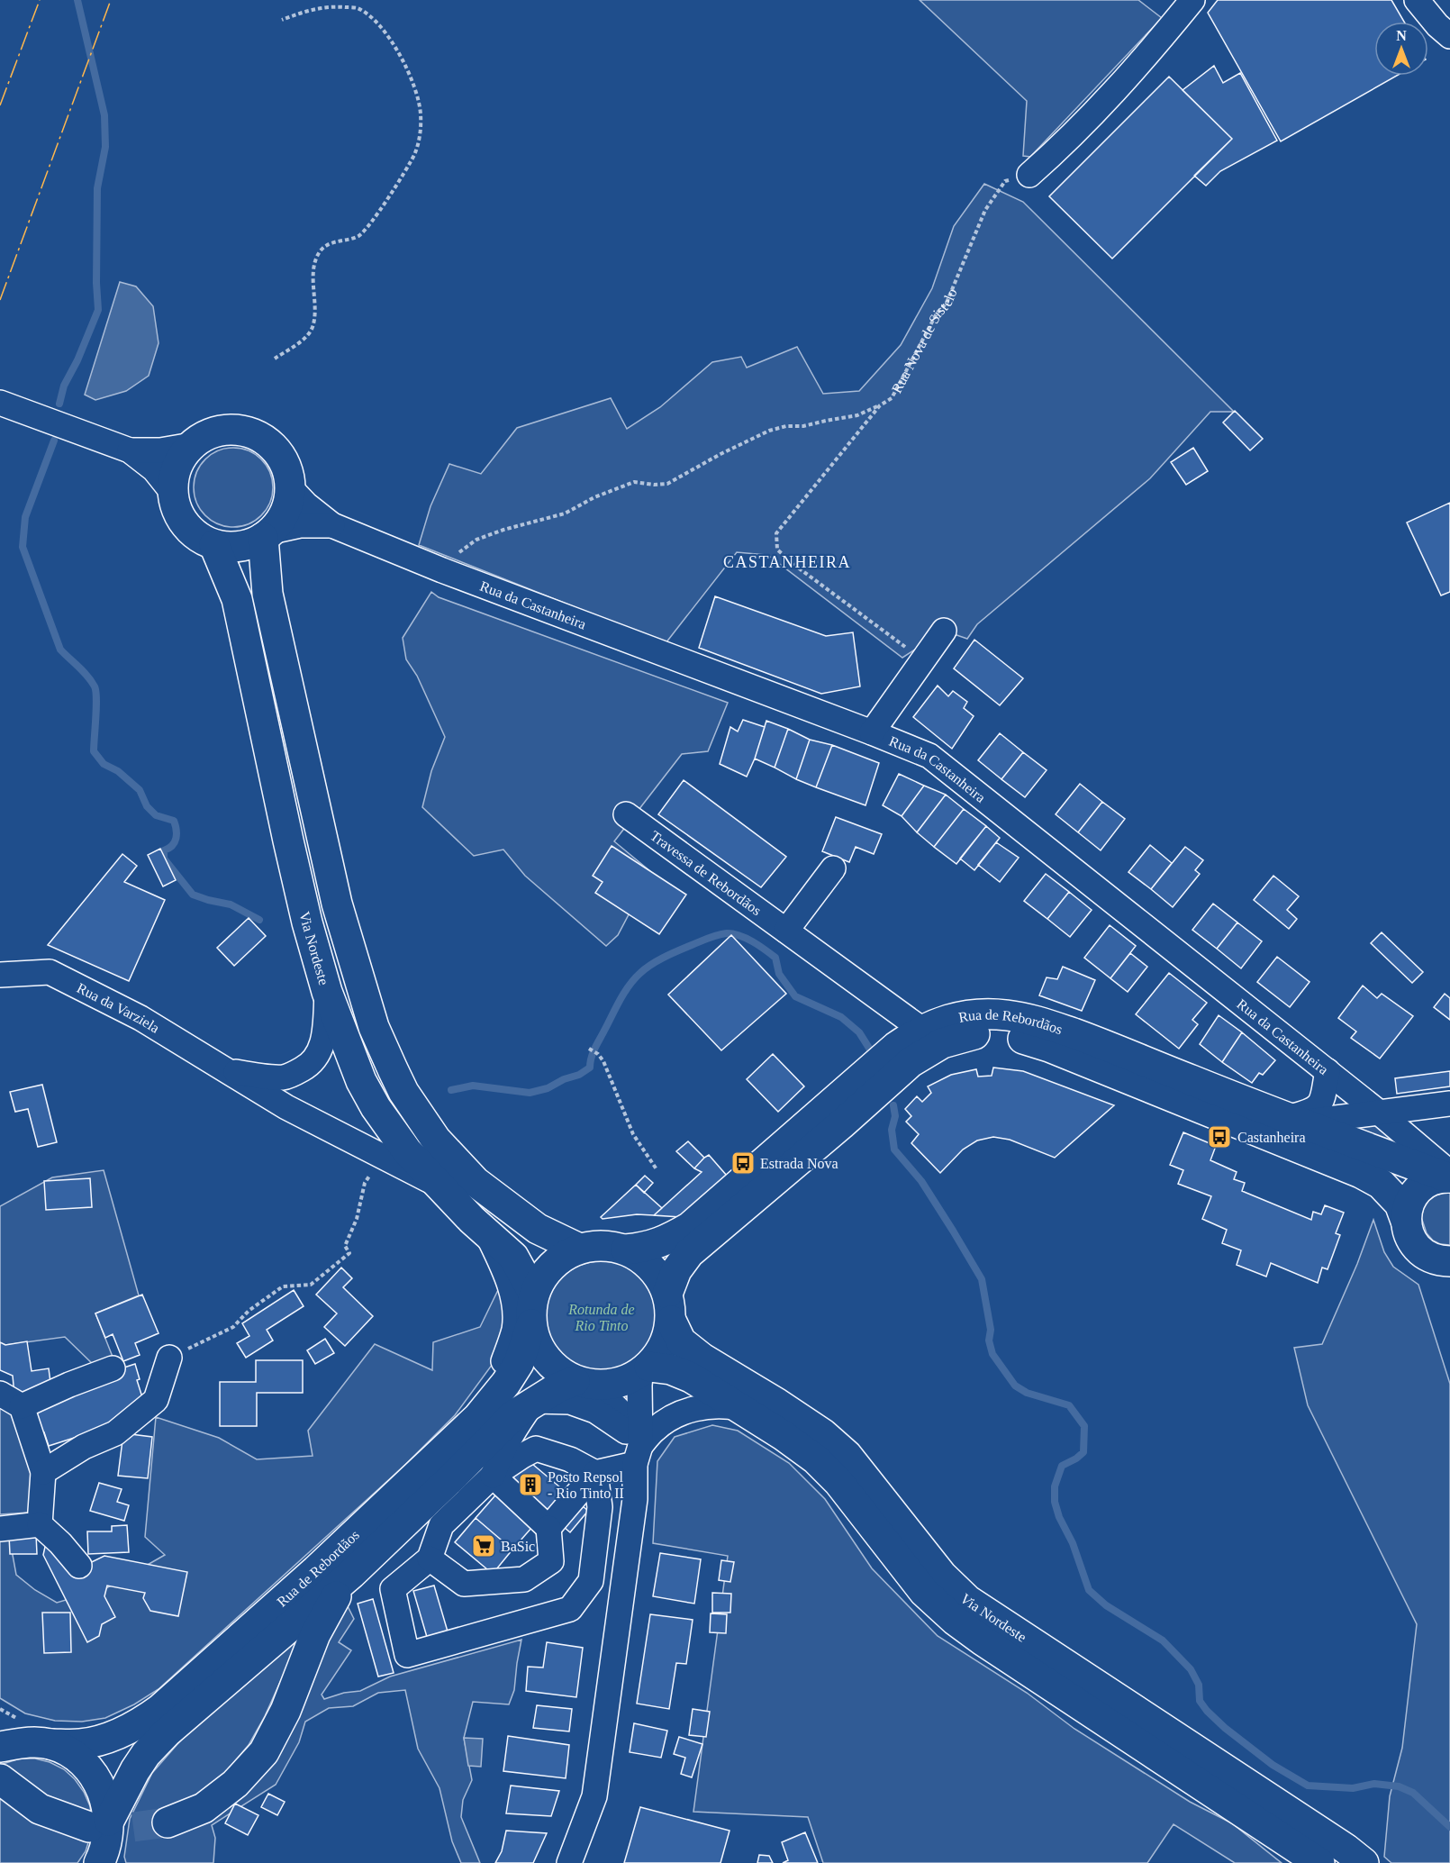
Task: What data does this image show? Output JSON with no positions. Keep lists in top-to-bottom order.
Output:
{
  "streets": {
    "main road": ["Via Nordeste", "Rua de Rebordãos"],
    "street": ["Rua da Castanheira", "Travessa de Rebordãos", "Rua da Varziela"],
    "path": ["Rua Nova de Sistelo"]
  },
  "crossings": [
    ["Rua da Castanheira", "Via Nordeste"],
    ["Rua da Castanheira", "Rua de Rebordãos"],
    ["Travessa de Rebordãos", "Rua de Rebordãos"],
    ["Via Nordeste", "Rua da Varziela"],
    ["Via Nordeste", "Rua de Rebordãos"]
  ],
  "districts": ["CASTANHEIRA"],
  "parks": ["Rotunda de Rio Tinto"],
  "places": {
    "bus stop": ["Castanheira", "Estrada Nova"],
    "building": ["Posto Repsol - Rio Tinto II"],
    "supermarket": ["BaSic"]
  },
  "north": "top"
}
